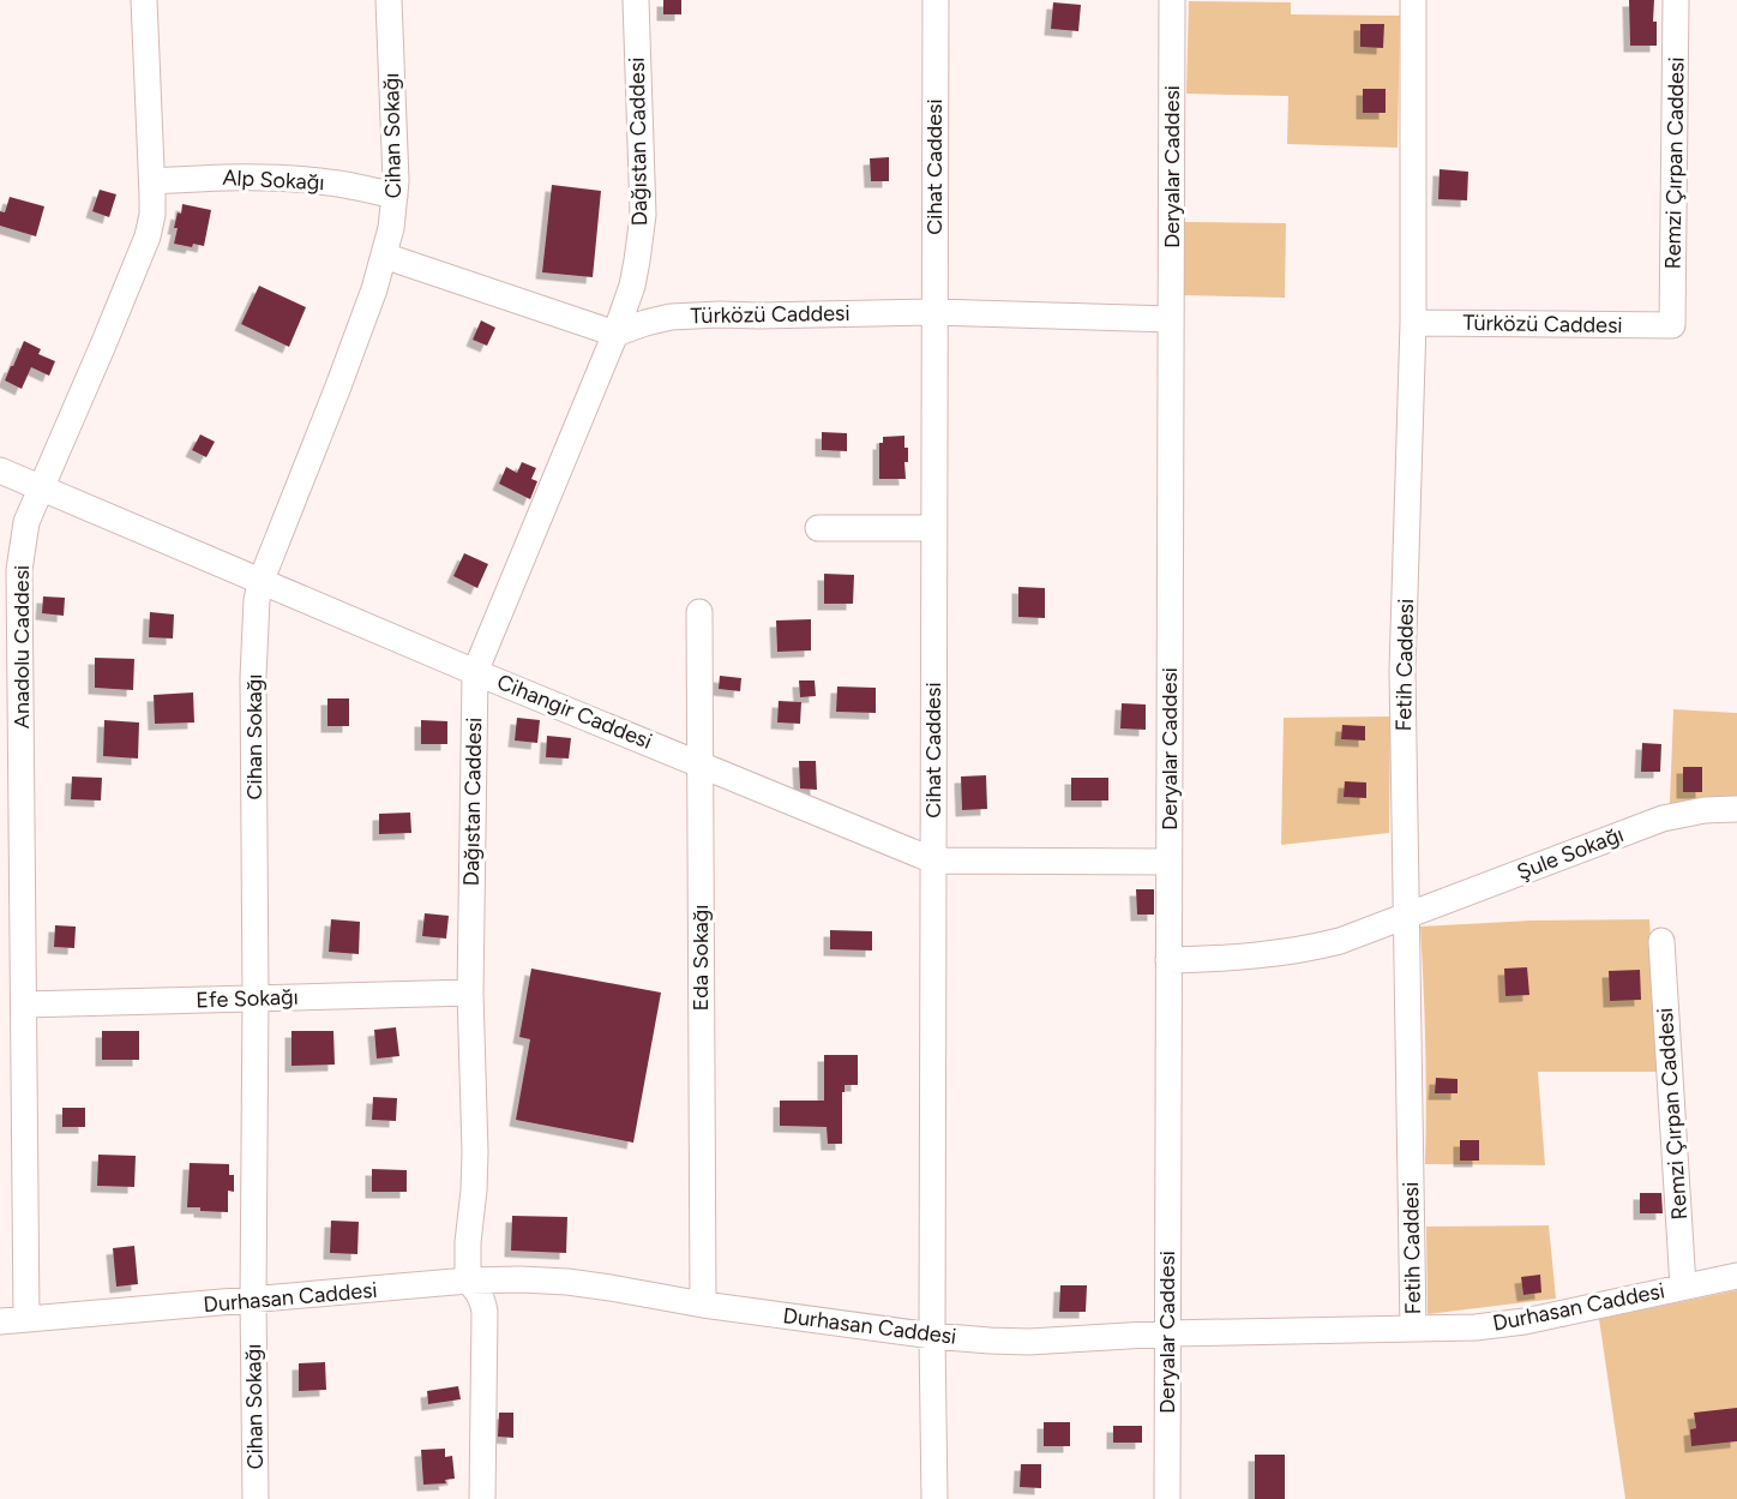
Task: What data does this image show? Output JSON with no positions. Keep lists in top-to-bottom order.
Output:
{
  "streets": {
    "street": [
      "Cihan Sokağı",
      "Dağıstan Caddesi",
      "Remzi Çırpan Caddesi",
      "Cihat Caddesi",
      "Deryalar Caddesi",
      "Alp Sokağı",
      "Türközü Caddesi",
      "Anadolu Caddesi",
      "Fetih Caddesi",
      "Cihangir Caddesi",
      "Şule Sokağı",
      "Eda Sokağı",
      "Efe Sokağı",
      "Durhasan Caddesi"
    ]
  },
  "crossings": [
    ["Cihan Sokağı", "Alp Sokağı"],
    ["Cihan Sokağı", "Cihangir Caddesi"],
    ["Cihan Sokağı", "Efe Sokağı"],
    ["Cihan Sokağı", "Durhasan Caddesi"],
    ["Dağıstan Caddesi", "Türközü Caddesi"],
    ["Dağıstan Caddesi", "Cihangir Caddesi"],
    ["Dağıstan Caddesi", "Efe Sokağı"],
    ["Dağıstan Caddesi", "Durhasan Caddesi"],
    ["Remzi Çırpan Caddesi", "Türközü Caddesi"],
    ["Remzi Çırpan Caddesi", "Durhasan Caddesi"],
    ["Cihat Caddesi", "Türközü Caddesi"],
    ["Cihat Caddesi", "Cihangir Caddesi"],
    ["Cihat Caddesi", "Durhasan Caddesi"],
    ["Deryalar Caddesi", "Türközü Caddesi"],
    ["Deryalar Caddesi", "Cihangir Caddesi"],
    ["Deryalar Caddesi", "Şule Sokağı"],
    ["Deryalar Caddesi", "Durhasan Caddesi"],
    ["Alp Sokağı", "Anadolu Caddesi"],
    ["Türközü Caddesi", "Fetih Caddesi"],
    ["Anadolu Caddesi", "Cihangir Caddesi"],
    ["Anadolu Caddesi", "Efe Sokağı"],
    ["Anadolu Caddesi", "Durhasan Caddesi"],
    ["Fetih Caddesi", "Şule Sokağı"],
    ["Fetih Caddesi", "Durhasan Caddesi"],
    ["Cihangir Caddesi", "Eda Sokağı"],
    ["Eda Sokağı", "Durhasan Caddesi"]
  ]
}
